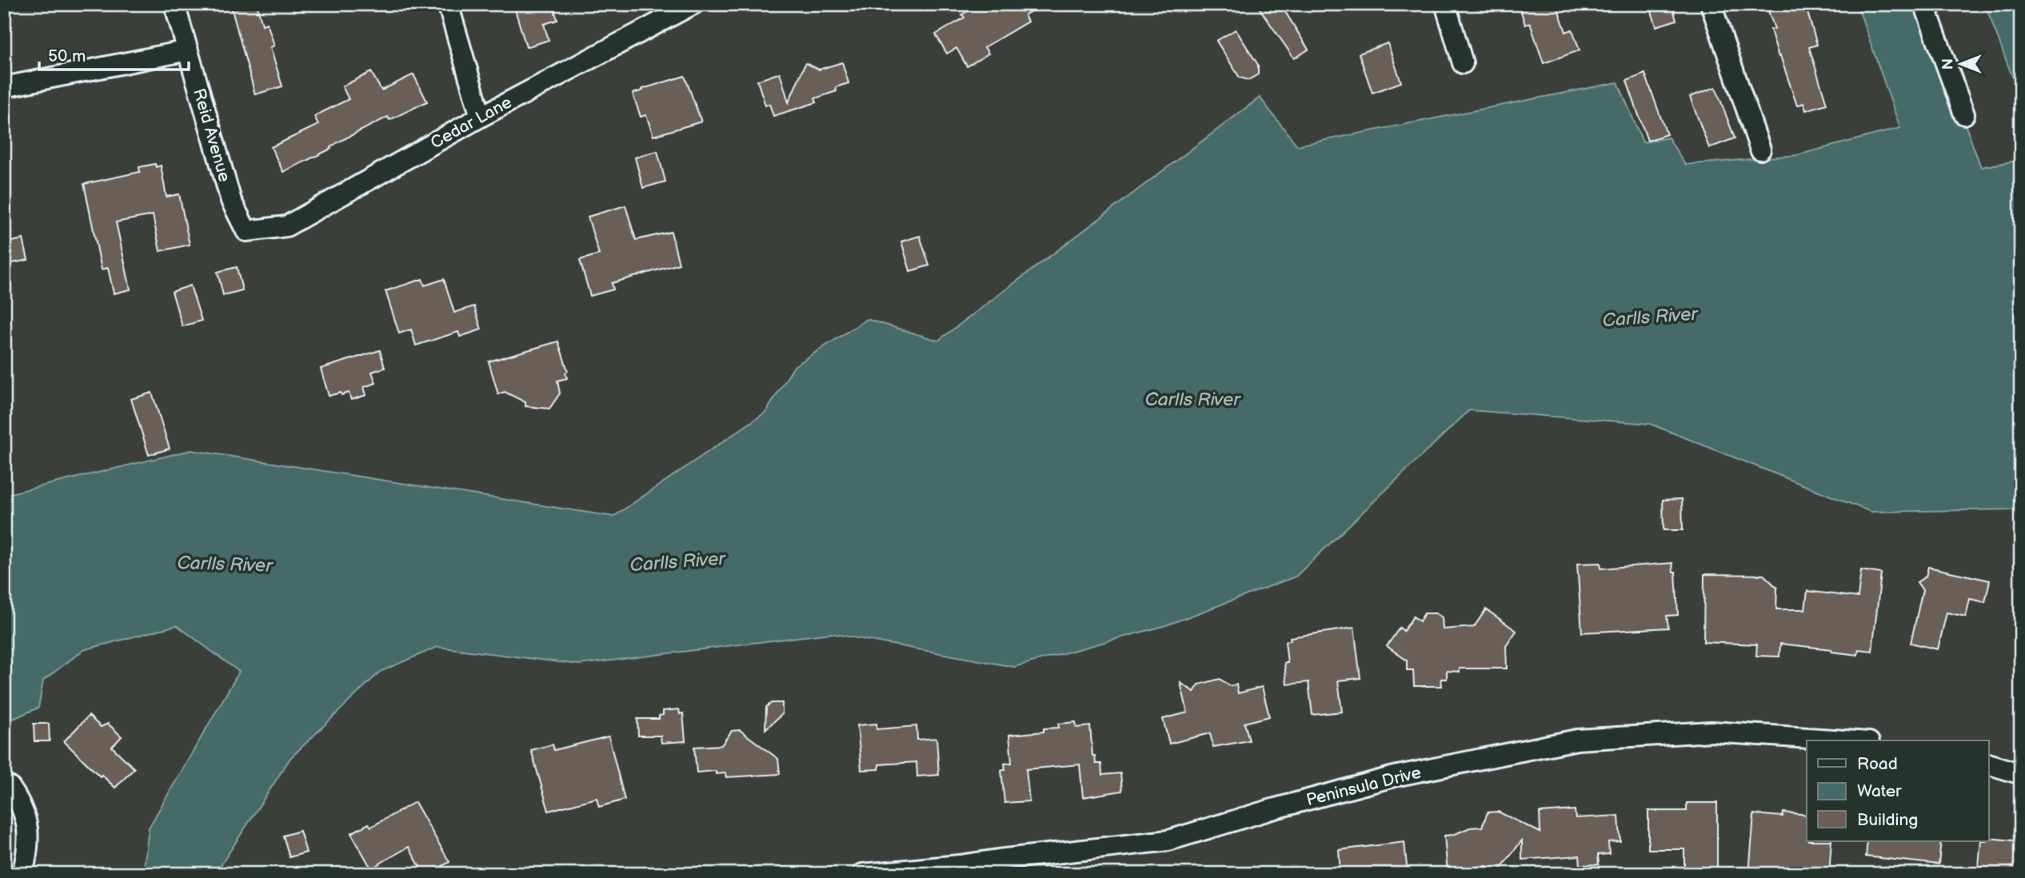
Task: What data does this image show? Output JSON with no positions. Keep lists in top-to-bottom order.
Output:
{
  "streets": {
    "street": ["Cedar Lane", "Reid Avenue", "Peninsula Drive"]
  },
  "crossings": [
    ["Cedar Lane", "Reid Avenue"]
  ],
  "water": ["Carlls River"],
  "legend": ["Road", "Water", "Building"],
  "scale_bar": "50 m",
  "north": "left"
}
